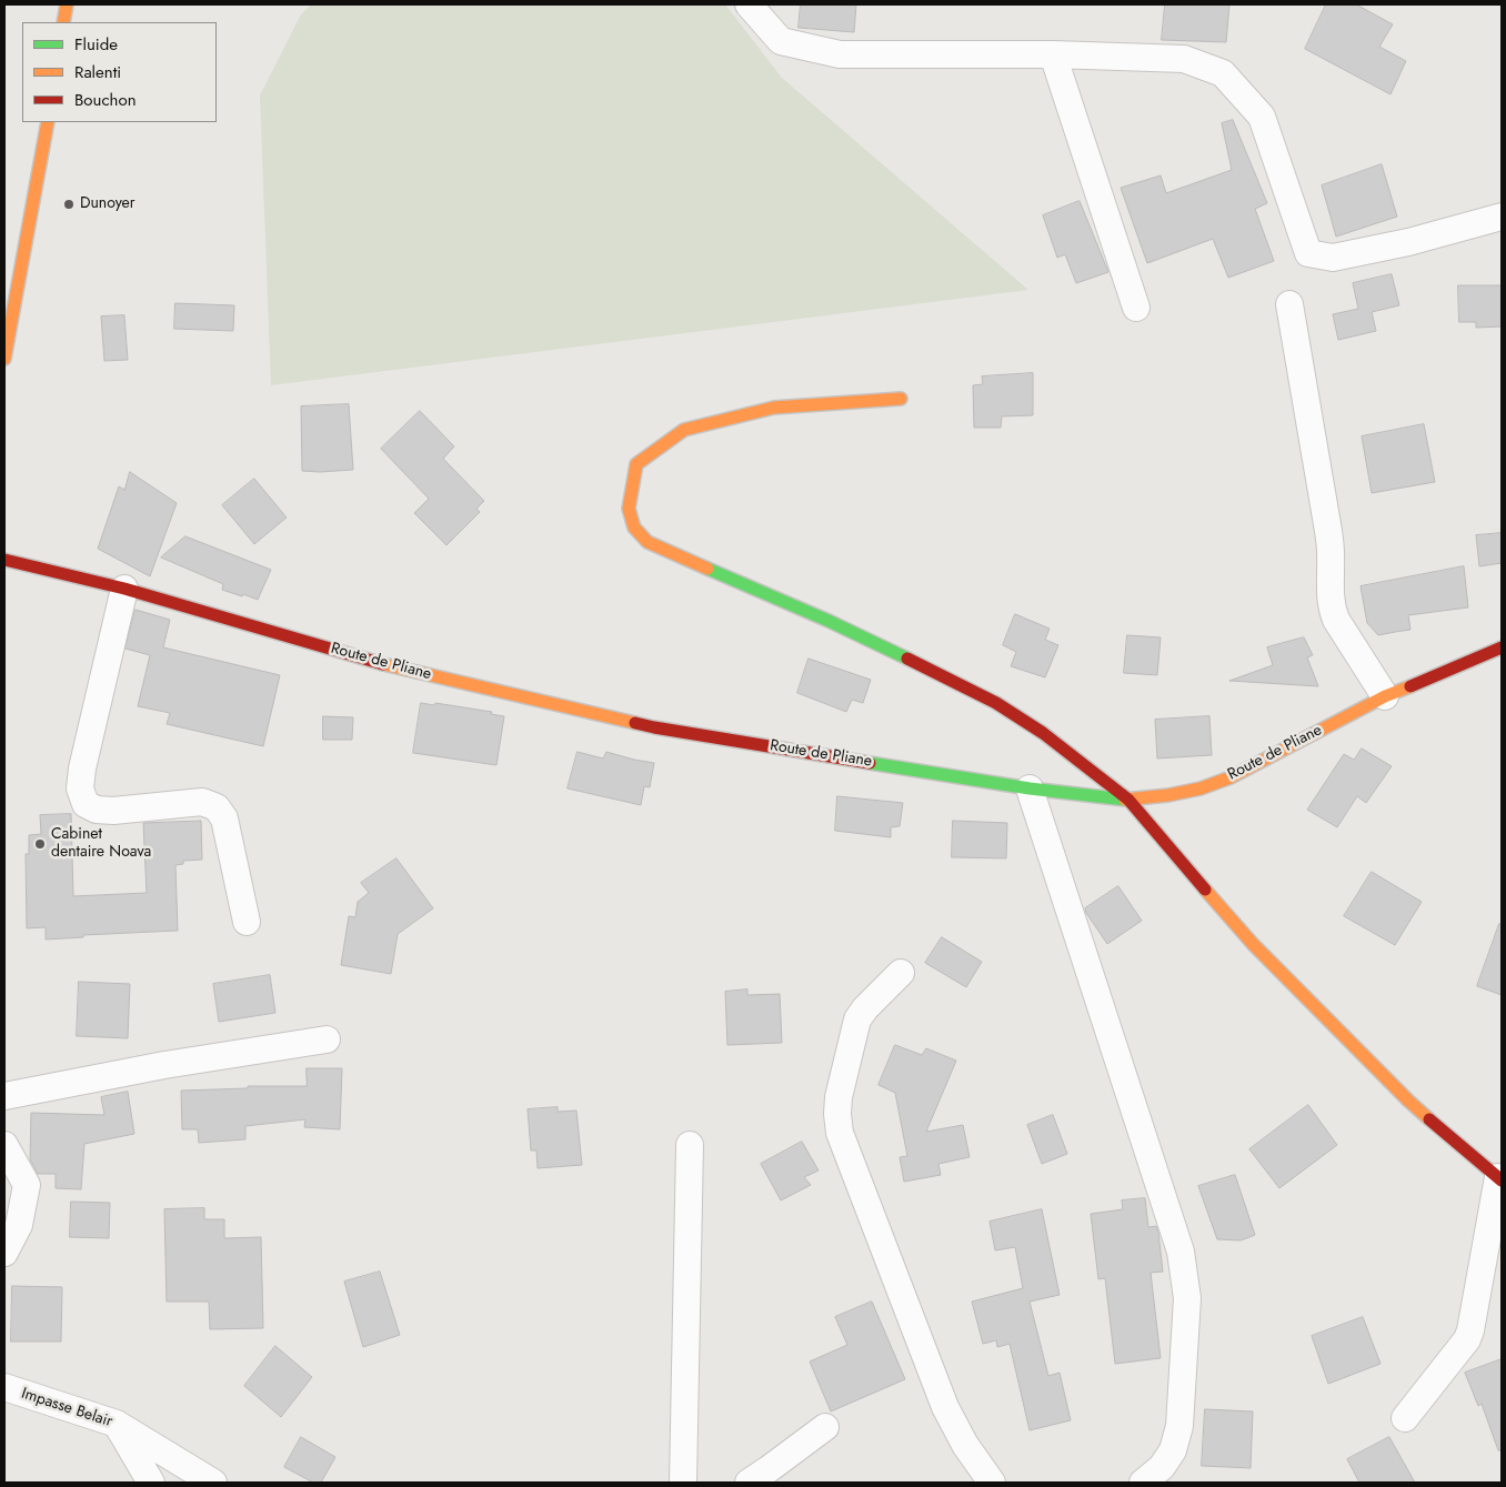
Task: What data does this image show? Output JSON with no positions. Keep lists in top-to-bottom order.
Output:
{
  "streets": {
    "street": ["Route de Pliane", "Impasse Belair"]
  },
  "places": ["Dunoyer", "Cabinet dentaire Noava"],
  "legend": ["Fluide", "Ralenti", "Bouchon"]
}
